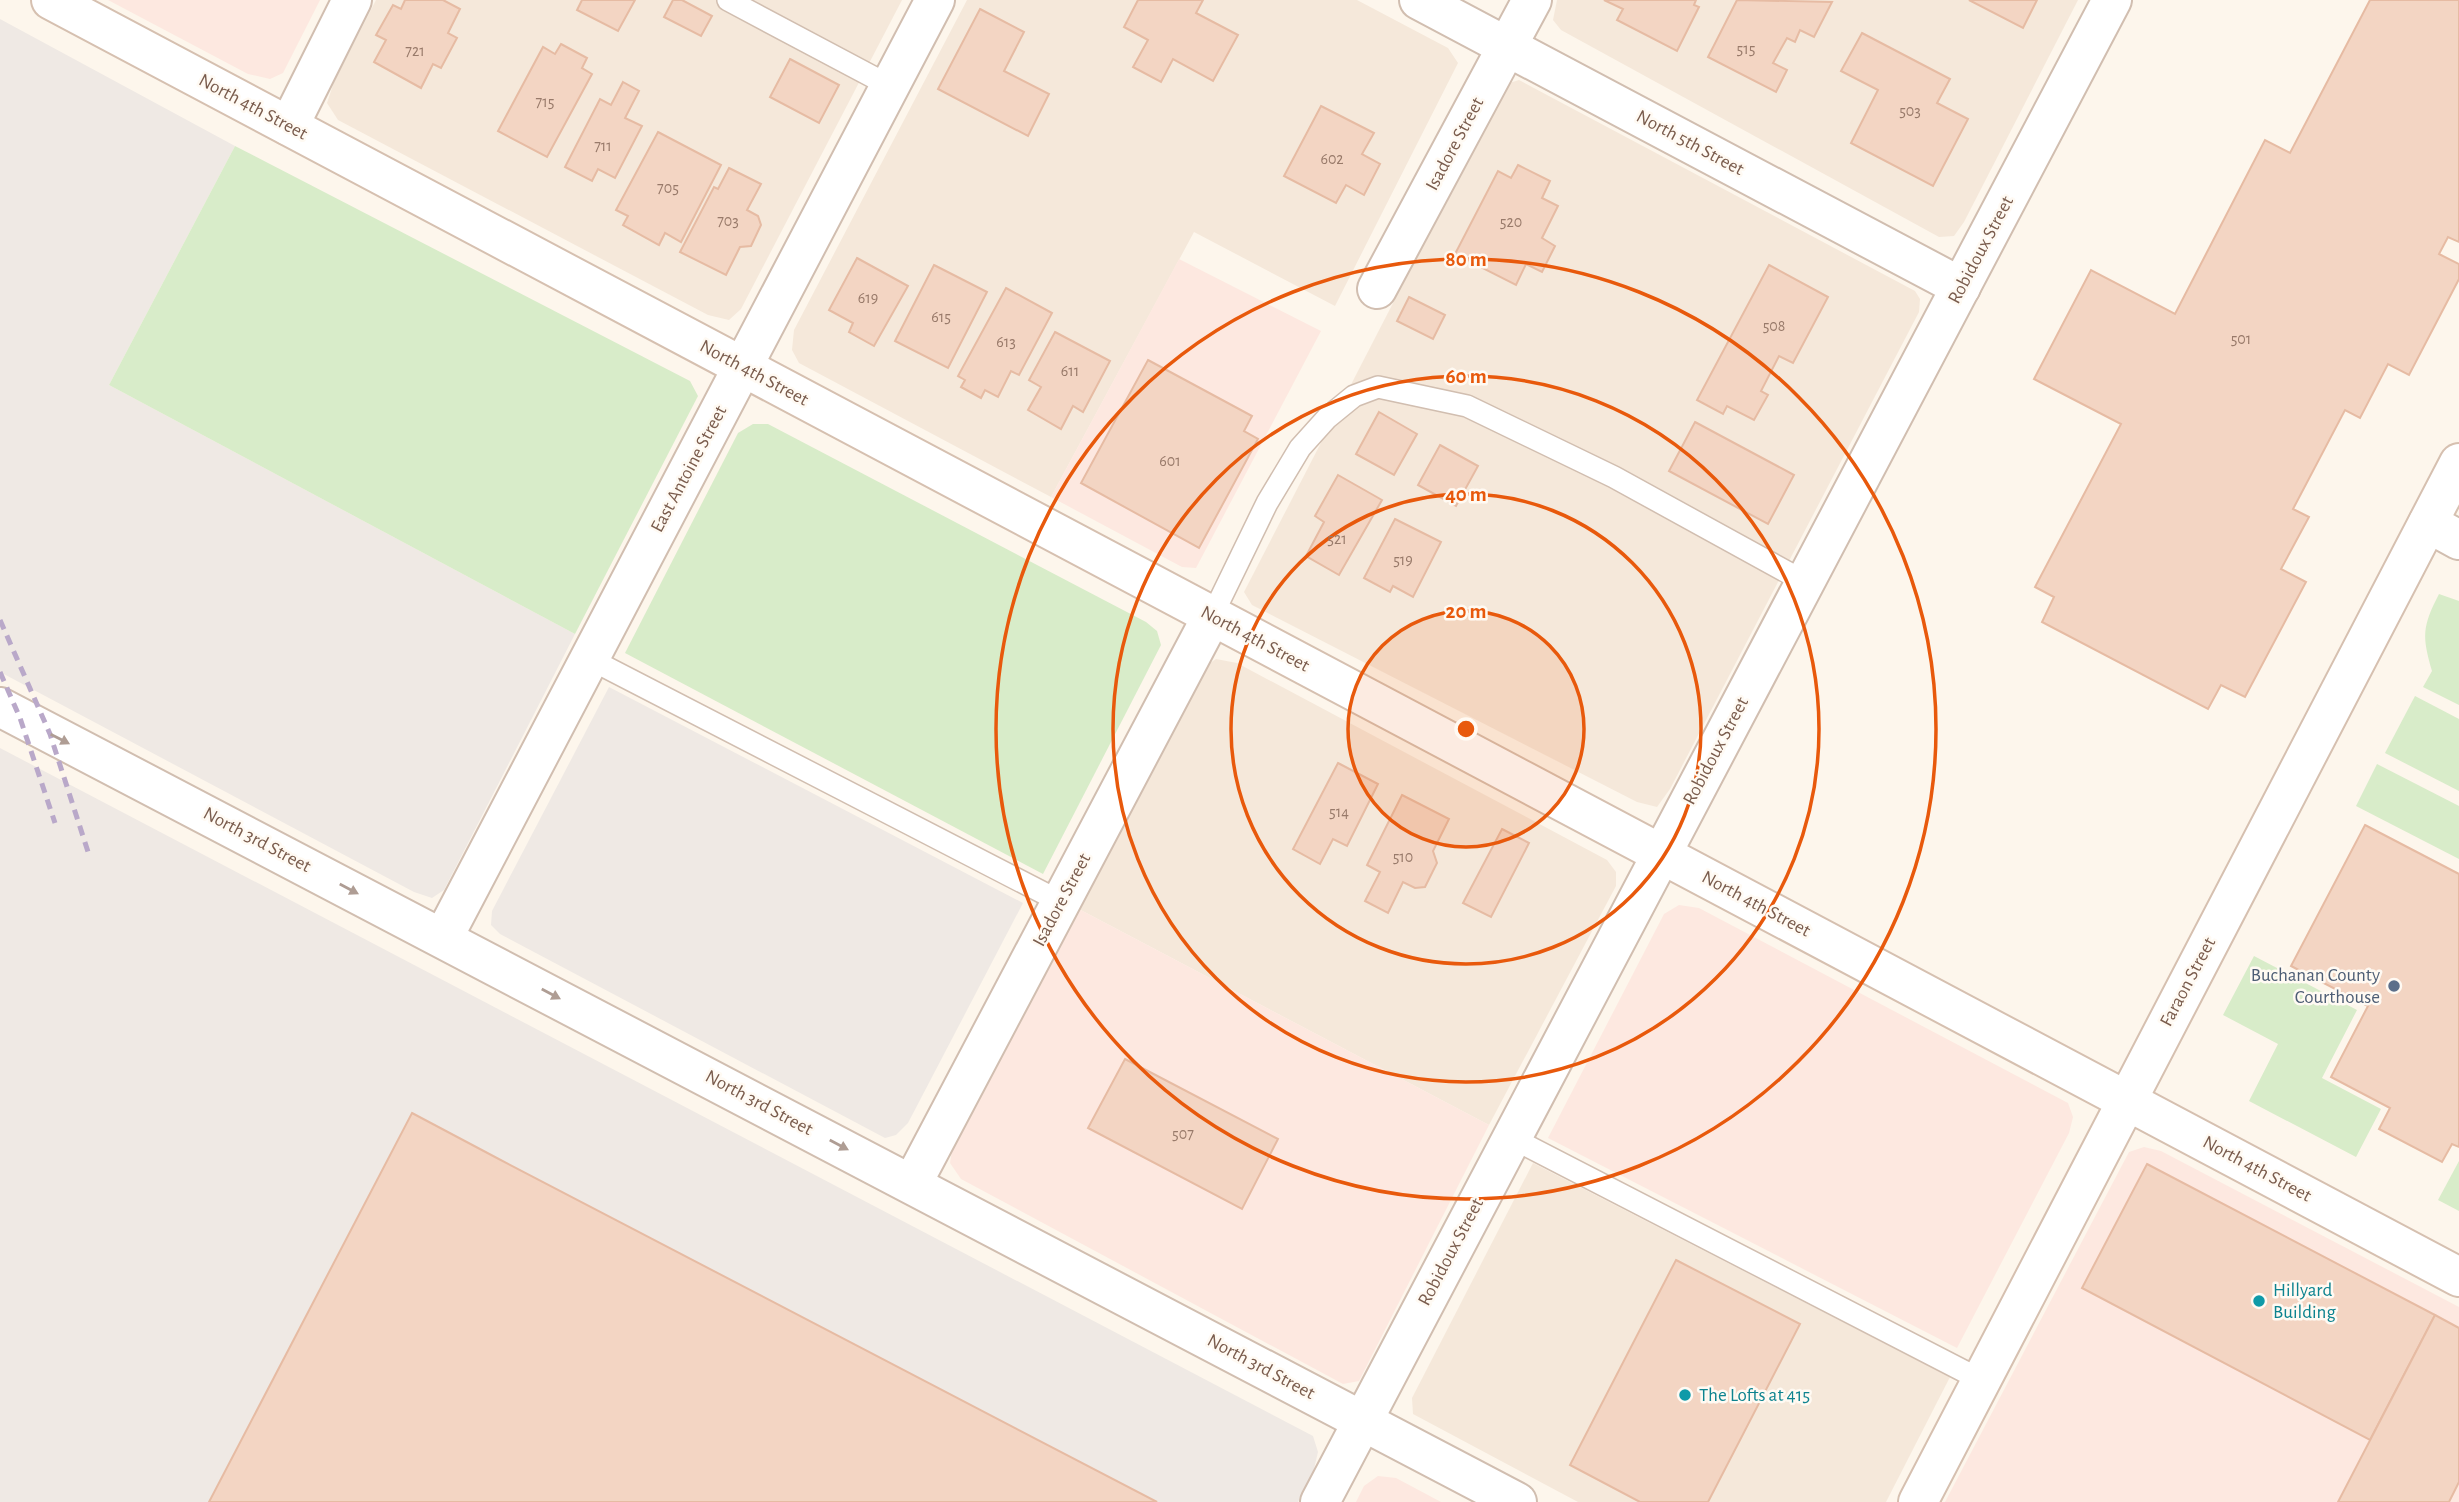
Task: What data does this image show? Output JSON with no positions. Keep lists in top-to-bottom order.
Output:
{
  "streets": {
    "street": [
      "North 4th Street",
      "North 5th Street",
      "Isadore Street",
      "Robidoux Street",
      "East Antoine Street",
      "North 3rd Street",
      "Faraon Street"
    ]
  },
  "crossings": [
    ["North 4th Street", "Isadore Street"],
    ["North 4th Street", "Robidoux Street"],
    ["North 4th Street", "East Antoine Street"],
    ["North 4th Street", "Faraon Street"],
    ["North 5th Street", "Isadore Street"],
    ["North 5th Street", "Robidoux Street"],
    ["Isadore Street", "North 3rd Street"],
    ["Robidoux Street", "North 3rd Street"],
    ["East Antoine Street", "North 3rd Street"]
  ],
  "one_way": ["North 3rd Street"],
  "places": ["Buchanan County Courthouse", "Hillyard Building", "The Lofts at 415"],
  "house_numbers": [
    "515",
    "721",
    "715",
    "503",
    "711",
    "602",
    "705",
    "703",
    "520",
    "619",
    "615",
    "508",
    "501",
    "613",
    "611",
    "601",
    "521",
    "519",
    "514",
    "510",
    "507"
  ],
  "rings": [
    "80 m",
    "60 m",
    "40 m",
    "20 m"
  ]
}
